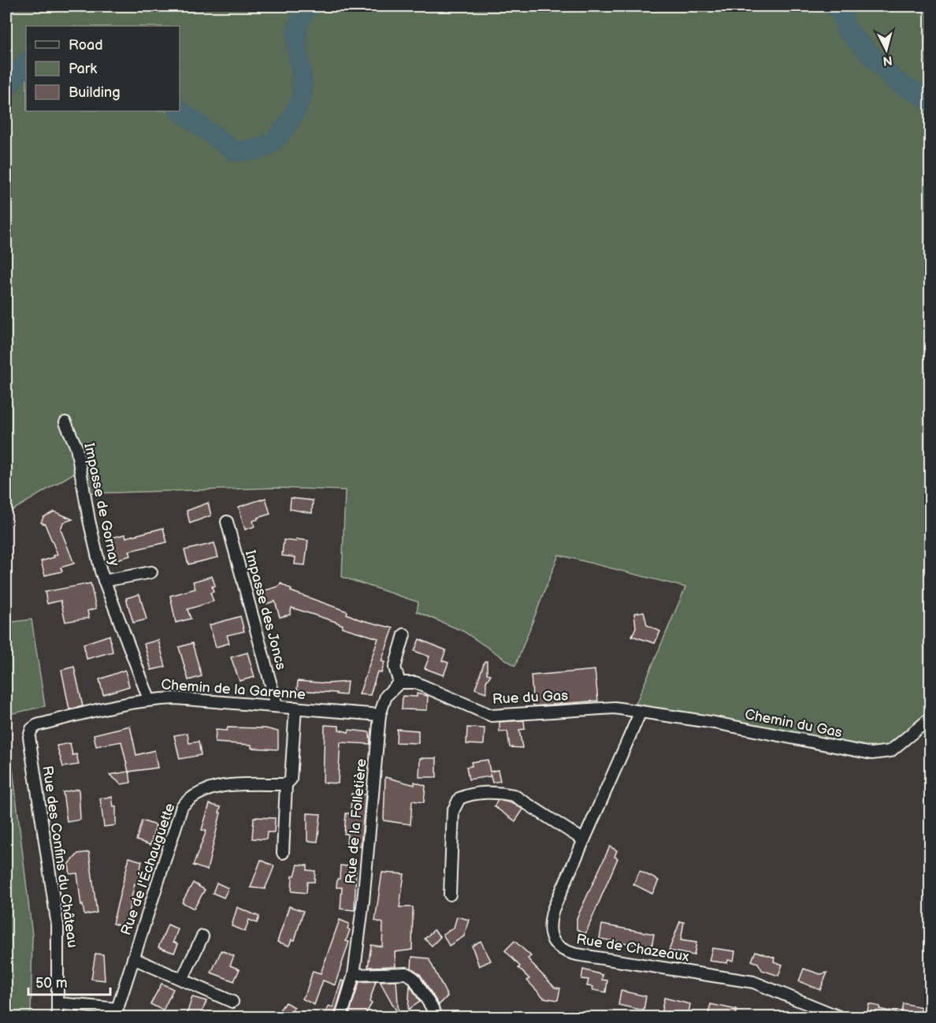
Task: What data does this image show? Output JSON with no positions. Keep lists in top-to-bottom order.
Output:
{
  "streets": {
    "street": [
      "Impasse de Gornay",
      "Impasse des Joncs",
      "Chemin de la Garenne",
      "Rue du Gas",
      "Chemin du Gas",
      "Rue de la Folletière",
      "Rue des Confins du Château",
      "Rue de l'Échauguette",
      "Rue de Chazeaux"
    ]
  },
  "crossings": [
    ["Impasse de Gornay", "Chemin de la Garenne"],
    ["Impasse des Joncs", "Chemin de la Garenne"],
    ["Chemin de la Garenne", "Rue de la Folletière"],
    ["Chemin de la Garenne", "Rue des Confins du Château"],
    ["Rue du Gas", "Chemin du Gas"],
    ["Rue du Gas", "Rue de la Folletière"],
    ["Rue du Gas", "Rue de Chazeaux"],
    ["Chemin du Gas", "Rue de Chazeaux"],
    ["Rue des Confins du Château", "Rue de l'Échauguette"]
  ],
  "legend": ["Road", "Park", "Building"],
  "scale_bar": "50 m",
  "north": "bottom"
}
